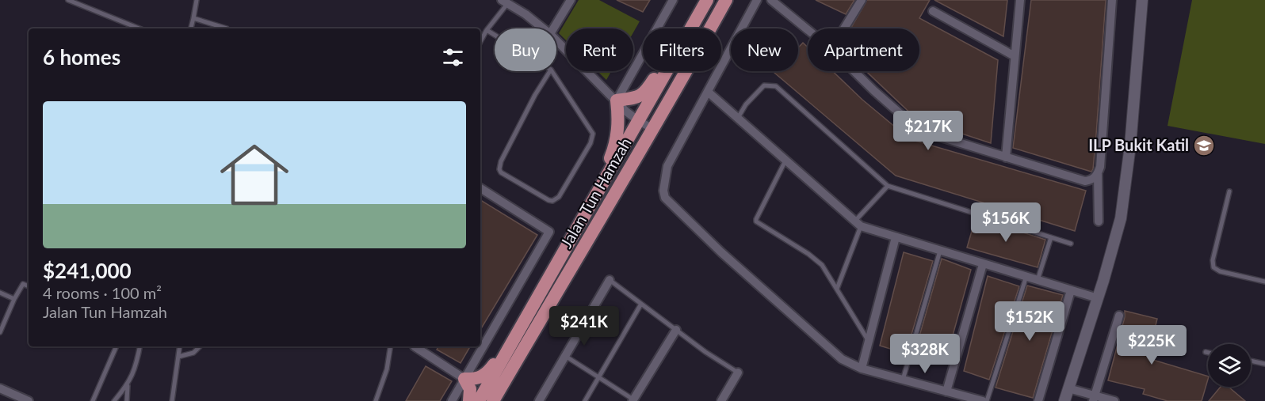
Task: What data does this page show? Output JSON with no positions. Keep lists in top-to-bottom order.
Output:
{
  "streets": {
    "main road": ["Jalan Tun Hamzah"]
  },
  "places": {
    "school or university": ["ILP Bukit Katil"]
  },
  "page": {
    "chip": [
      "Buy",
      "Rent",
      "Filters",
      "New",
      "Apartment"
    ],
    "heading": "6 homes",
    "list": [
      {
        "name": "$241,000",
        "note": "4 rooms · 100 m² · Jalan Tun Hamzah"
      }
    ],
    "price": [
      "$217K",
      "$156K",
      "$152K",
      "$241K",
      "$225K",
      "$328K"
    ]
  }
}
